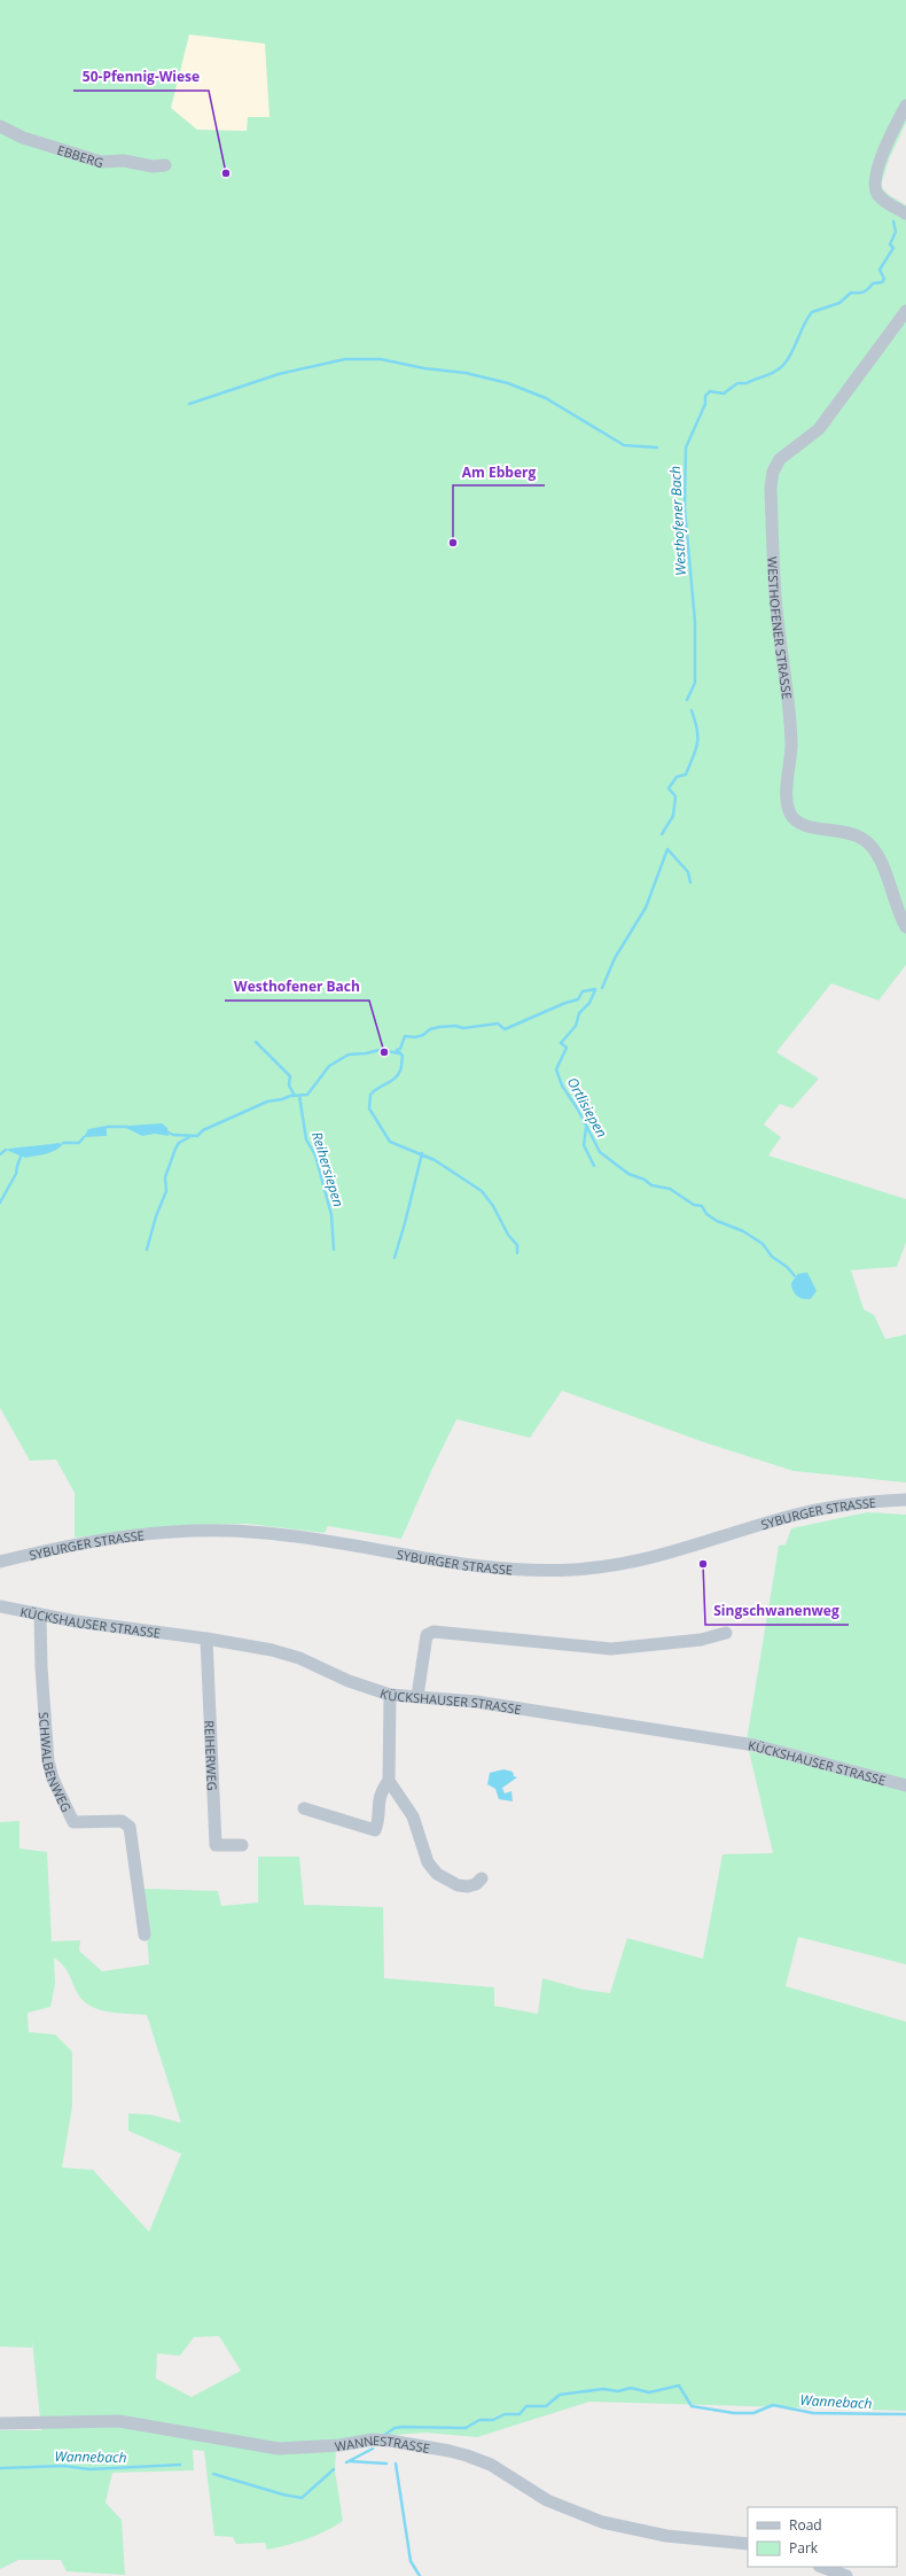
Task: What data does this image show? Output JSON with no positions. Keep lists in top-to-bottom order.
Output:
{
  "streets": {
    "street": [
      "EBBERG",
      "WESTHOFENER STRASSE",
      "SYBURGER STRASSE",
      "KÜCKSHAUSER STRASSE",
      "REIHERWEG",
      "SCHWALBENWEG",
      "WANNESTRASSE"
    ]
  },
  "crossings": [
    ["KÜCKSHAUSER STRASSE", "REIHERWEG"],
    ["KÜCKSHAUSER STRASSE", "SCHWALBENWEG"]
  ],
  "water": [
    "Westhofener Bach",
    "Ortlisiepen",
    "Reihersiepen",
    "Wannebach"
  ],
  "places": [
    "50-Pfennig-Wiese",
    "Am Ebberg",
    "Westhofener Bach",
    "Singschwanenweg"
  ],
  "legend": ["Road", "Park"]
}
